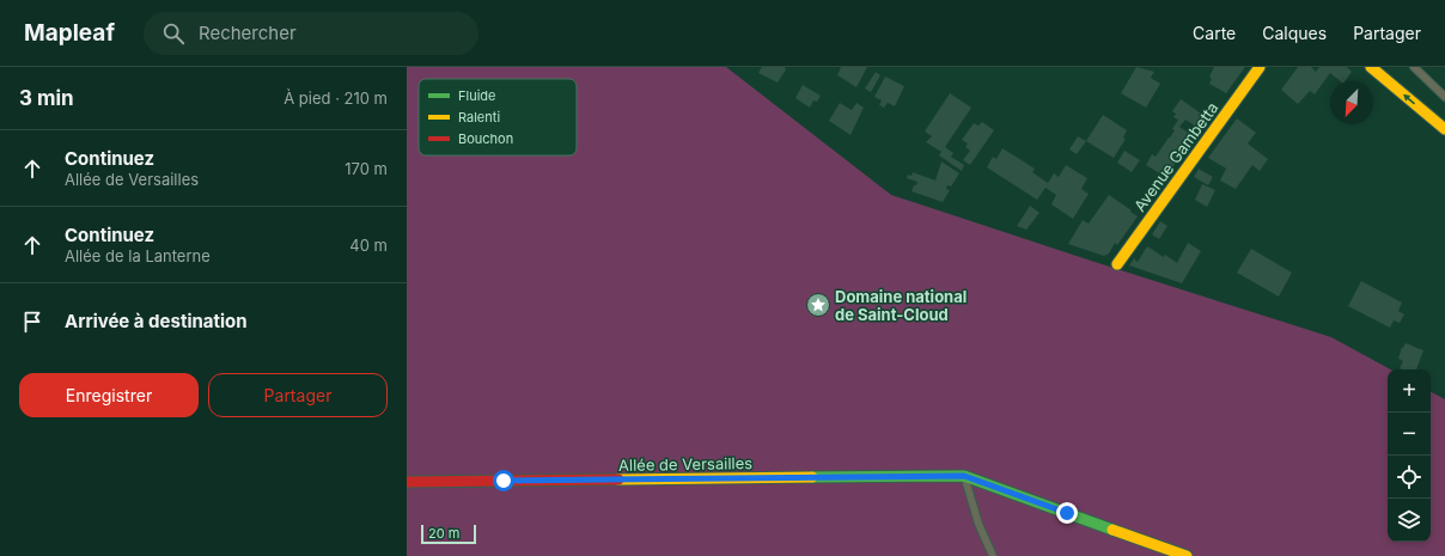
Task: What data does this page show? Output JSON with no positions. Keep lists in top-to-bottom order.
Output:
{
  "streets": {
    "street": ["Avenue Gambetta", "Allée de Versailles"]
  },
  "places": {
    "place": ["Domaine national de Saint-Cloud"]
  },
  "legend": ["Fluide", "Ralenti", "Bouchon"],
  "scale_bar": "20 m",
  "north": "bottom left",
  "page": {
    "header": "Mapleaf",
    "search": "Rechercher",
    "nav": ["Carte", "Calques", "Partager"],
    "heading": ["3 min", "À pied · 210 m"],
    "list": [
      ["Continuez", "Allée de Versailles", "170 m"],
      ["Continuez", "Allée de la Lanterne", "40 m"],
      "Arrivée à destination"
    ],
    "buttons": ["Enregistrer", "Partager"],
    "map_buttons": ["+", "−"],
    "scale": "20 m"
  }
}
